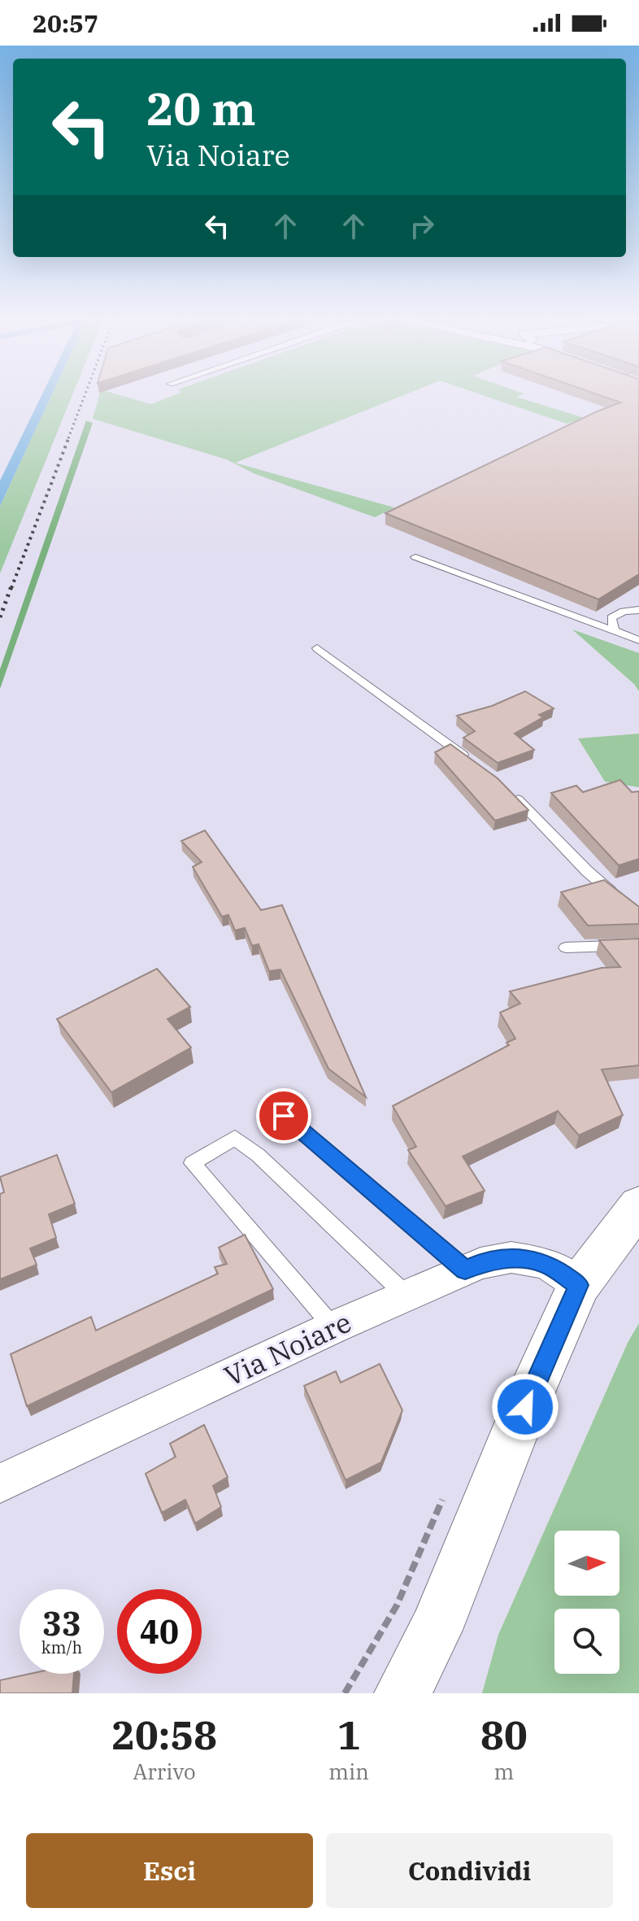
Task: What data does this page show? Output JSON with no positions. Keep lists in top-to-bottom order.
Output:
{
  "streets": {
    "street": ["Via Noiare"]
  },
  "north": "right",
  "page": {
    "status": "20:57",
    "turn": ["20 m", "Via Noiare"],
    "speed": "33 km/h",
    "limit": "40",
    "eta": [
      "20:58",
      "Arrivo",
      "1",
      "min",
      "80",
      "m"
    ],
    "buttons": ["Esci", "Condividi"]
  }
}
